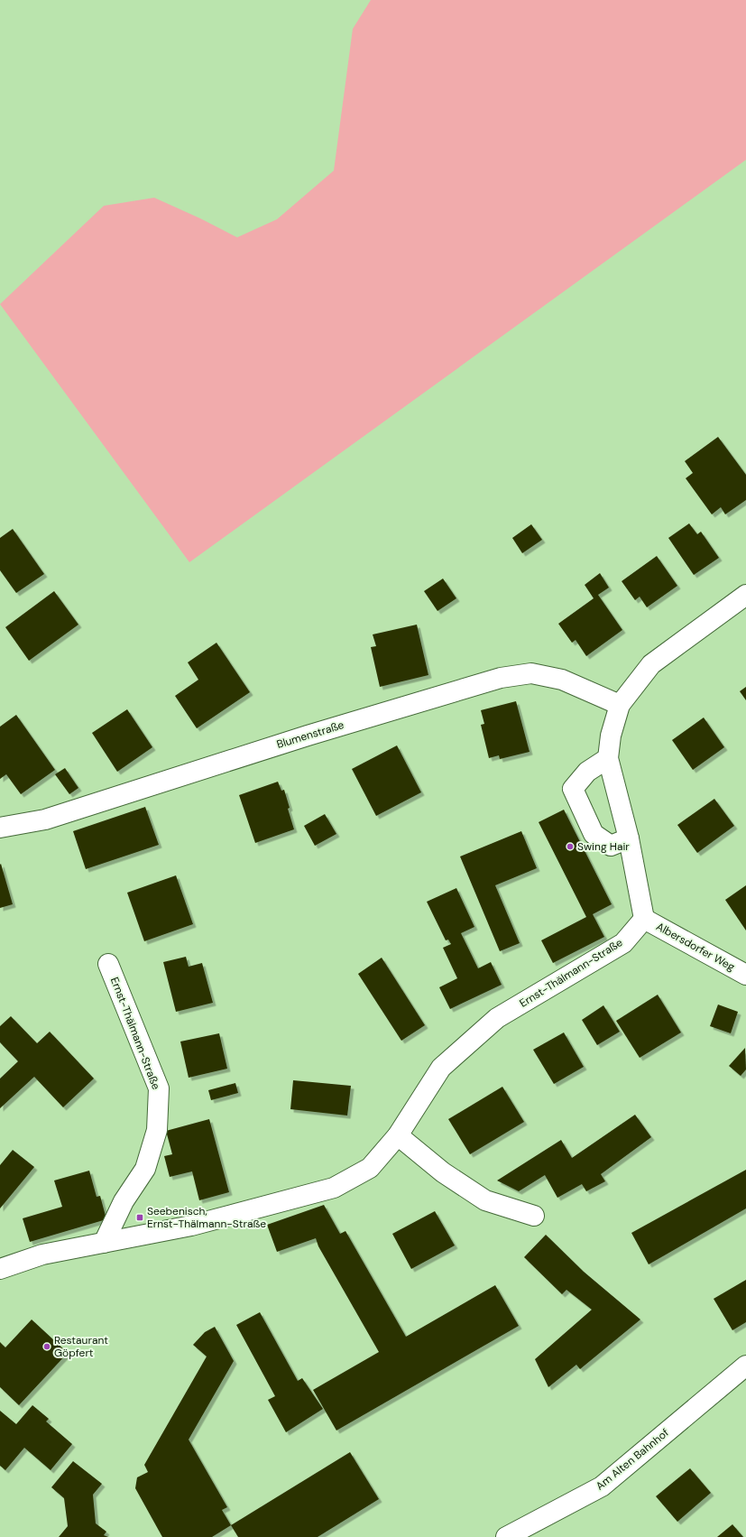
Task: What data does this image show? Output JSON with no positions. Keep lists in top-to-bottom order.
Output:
{
  "streets": {
    "street": [
      "Blumenstraße",
      "Albersdorfer Weg",
      "Ernst-Thälmann-Straße",
      "Am Alten Bahnhof"
    ]
  },
  "crossings": [
    ["Albersdorfer Weg", "Ernst-Thälmann-Straße"]
  ],
  "places": {
    "other": ["Swing Hair", "Restaurant Göpfert"],
    "transit": ["Seebenisch, Ernst-Thälmann-Straße"]
  }
}
